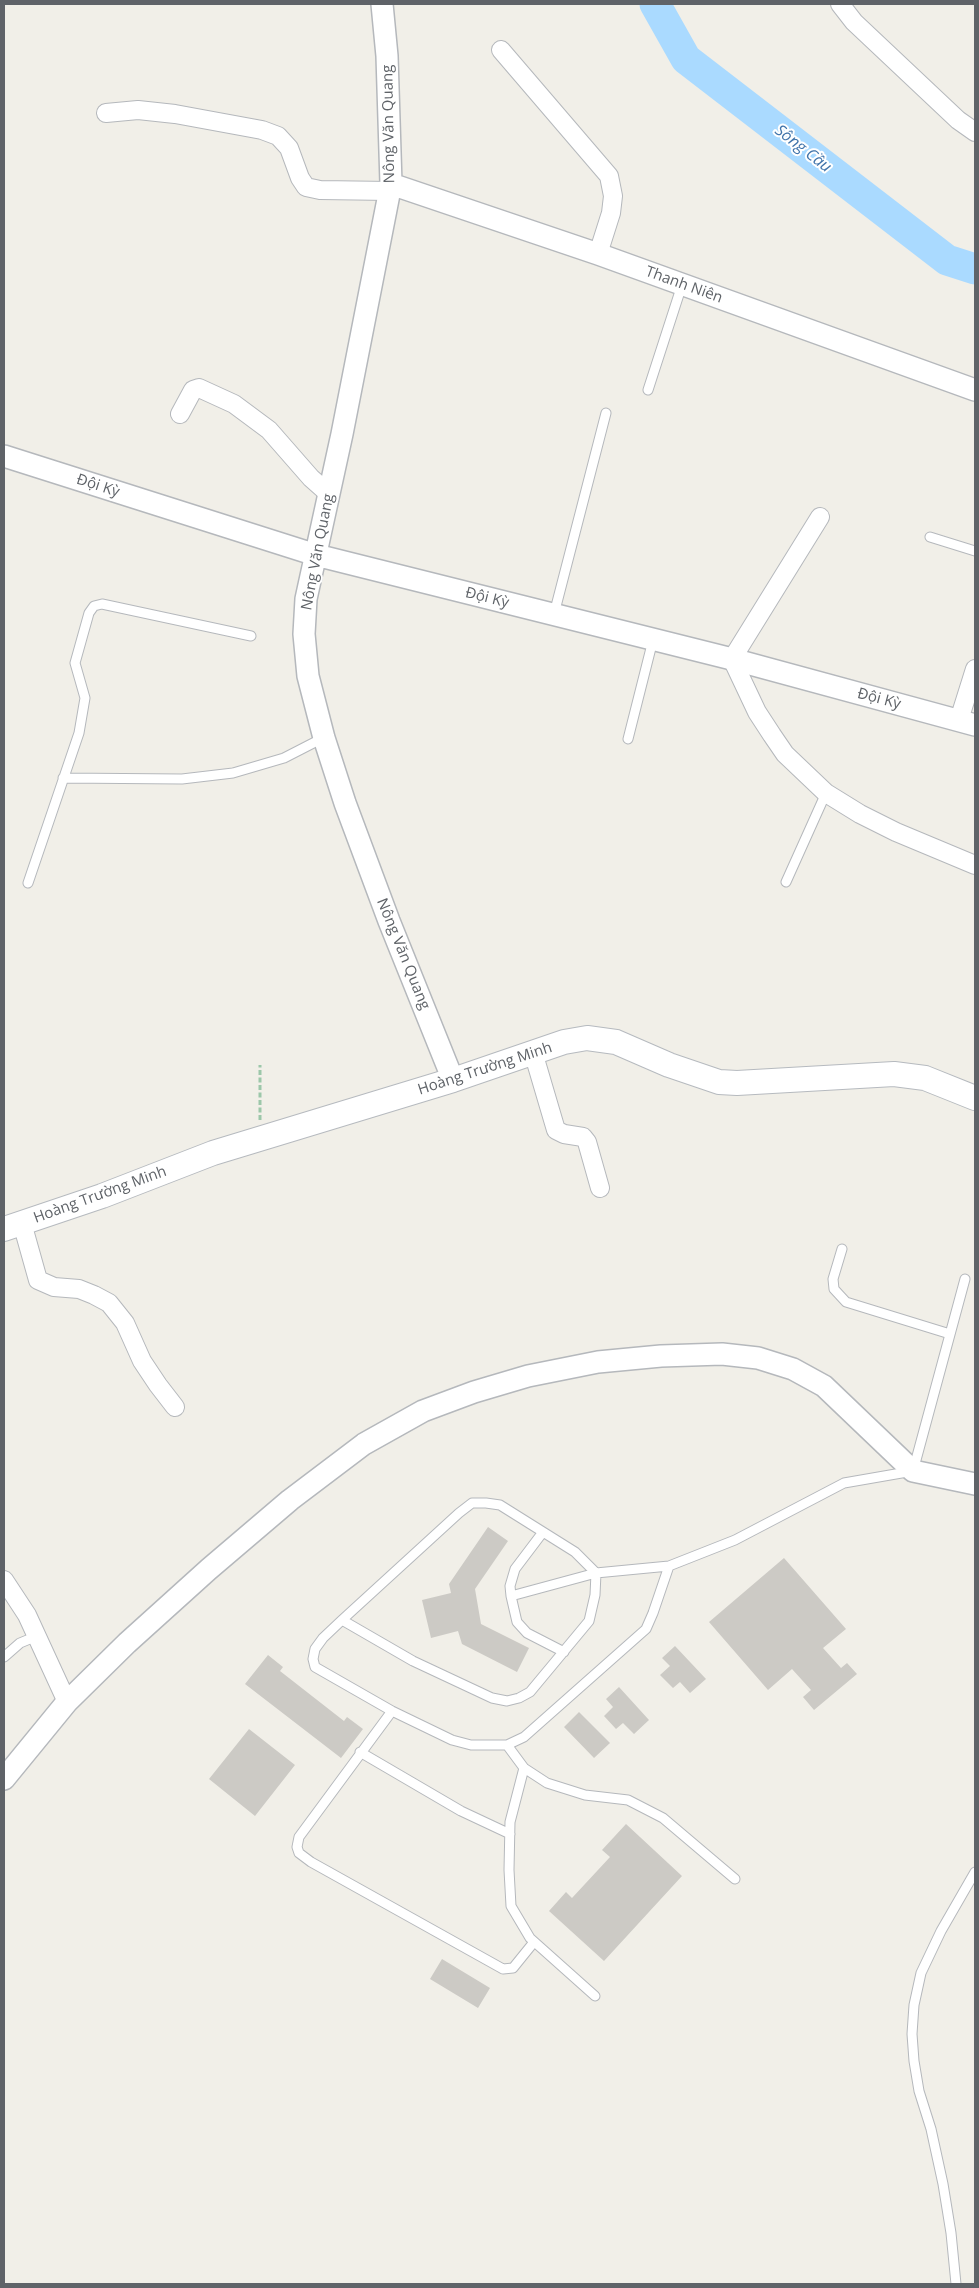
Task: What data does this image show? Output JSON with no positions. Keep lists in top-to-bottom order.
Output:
{
  "streets": {
    "main road": ["Hoàng Trường Minh"],
    "street": ["Nông Văn Quang", "Thanh Niên", "Đội Kỳ"]
  },
  "crossings": [
    ["Nông Văn Quang", "Thanh Niên"],
    ["Nông Văn Quang", "Đội Kỳ"],
    ["Nông Văn Quang", "Hoàng Trường Minh"]
  ],
  "water": ["Sông Cầu"]
}
